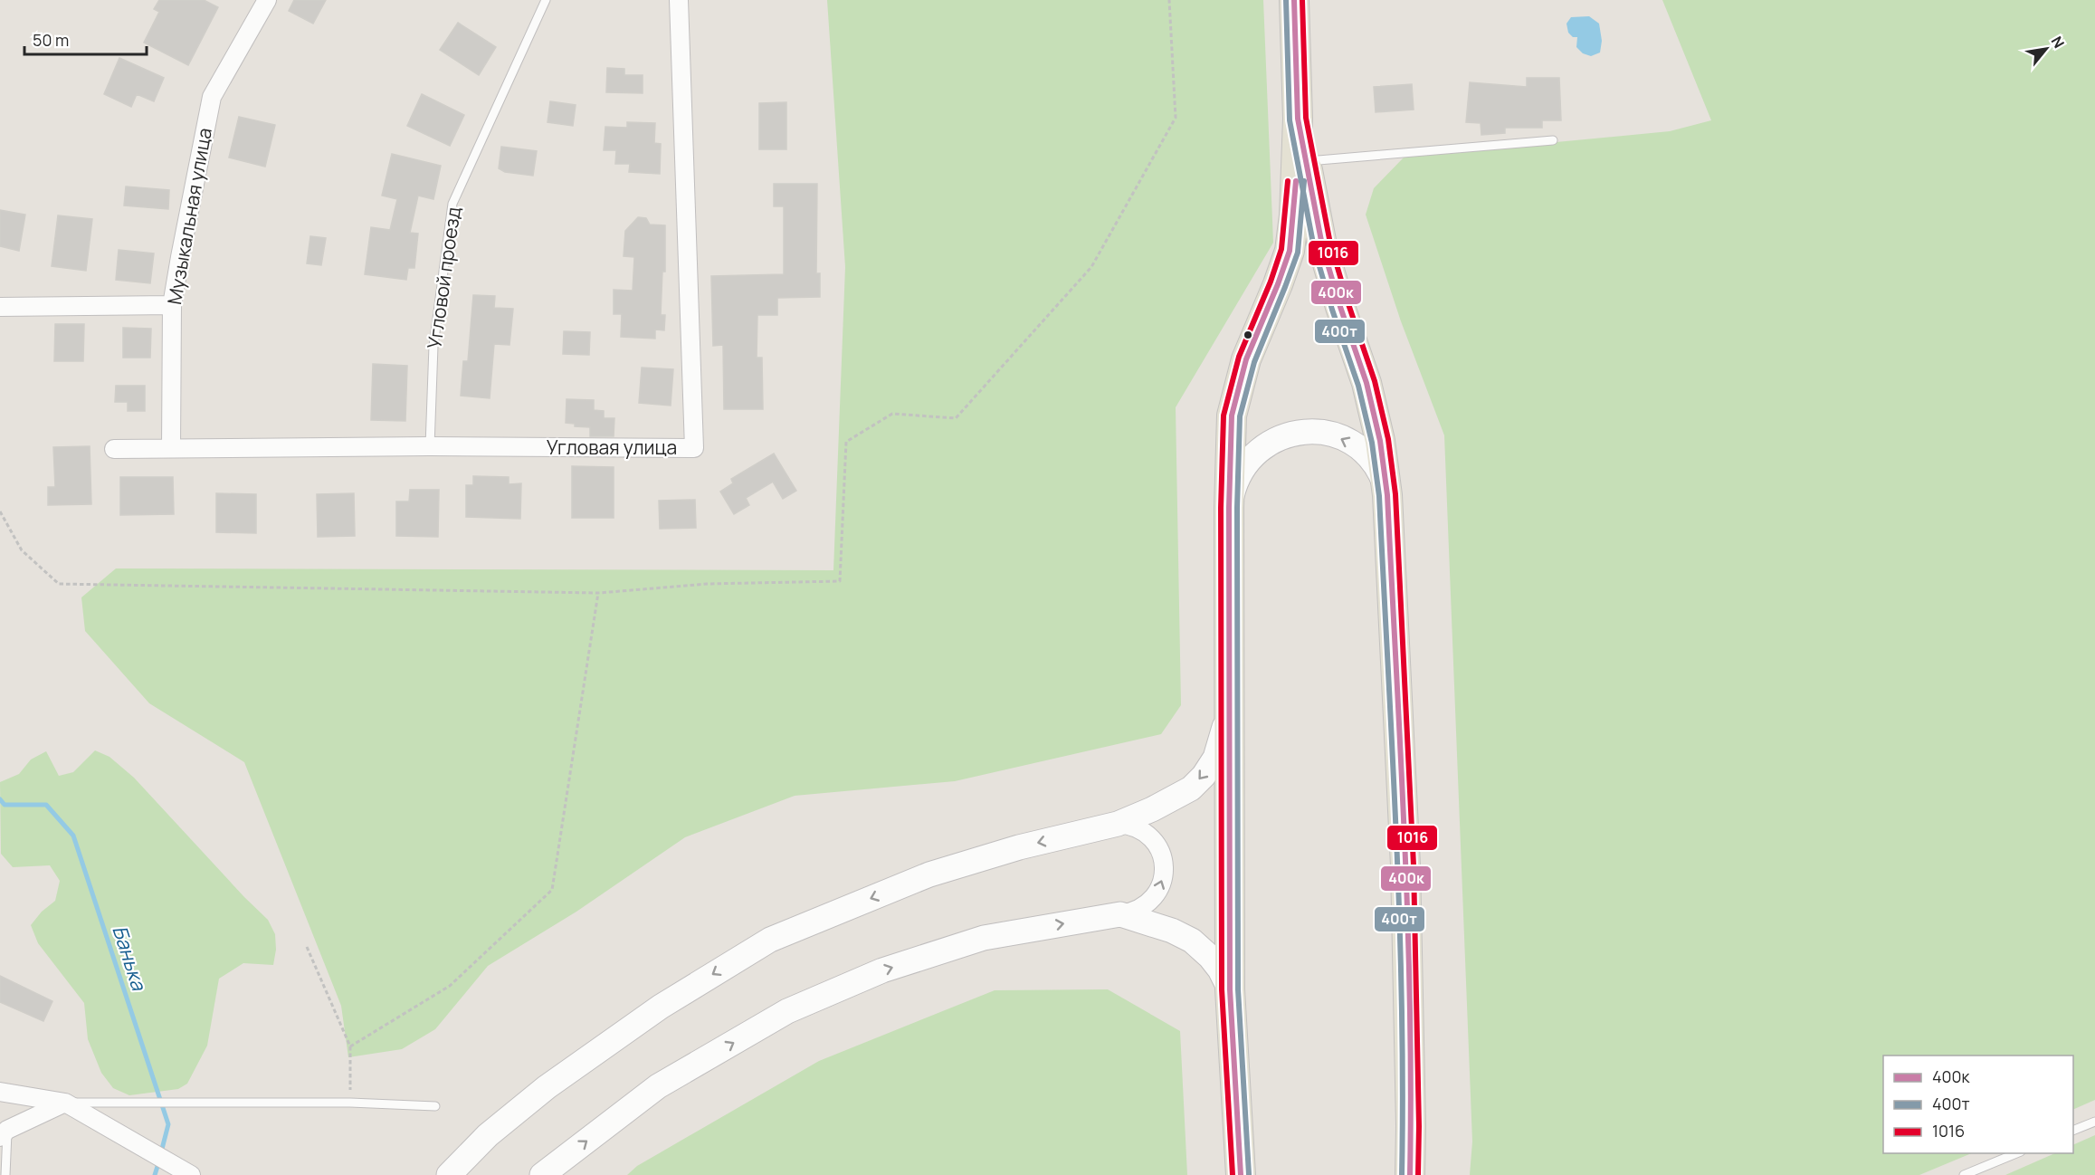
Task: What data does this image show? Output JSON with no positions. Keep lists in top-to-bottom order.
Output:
{
  "streets": {
    "street": ["Музыкальная улица", "Угловая улица"],
    "lane": ["Угловой проезд"]
  },
  "crossings": [
    ["Музыкальная улица", "Угловая улица"],
    ["Угловой проезд", "Угловая улица"]
  ],
  "water": ["Банька"],
  "lines": ["transit line 400к", "transit line 400т", "transit line 1016"],
  "legend": ["400к", "400т", "1016"],
  "scale_bar": "50 m",
  "north": "top right"
}
